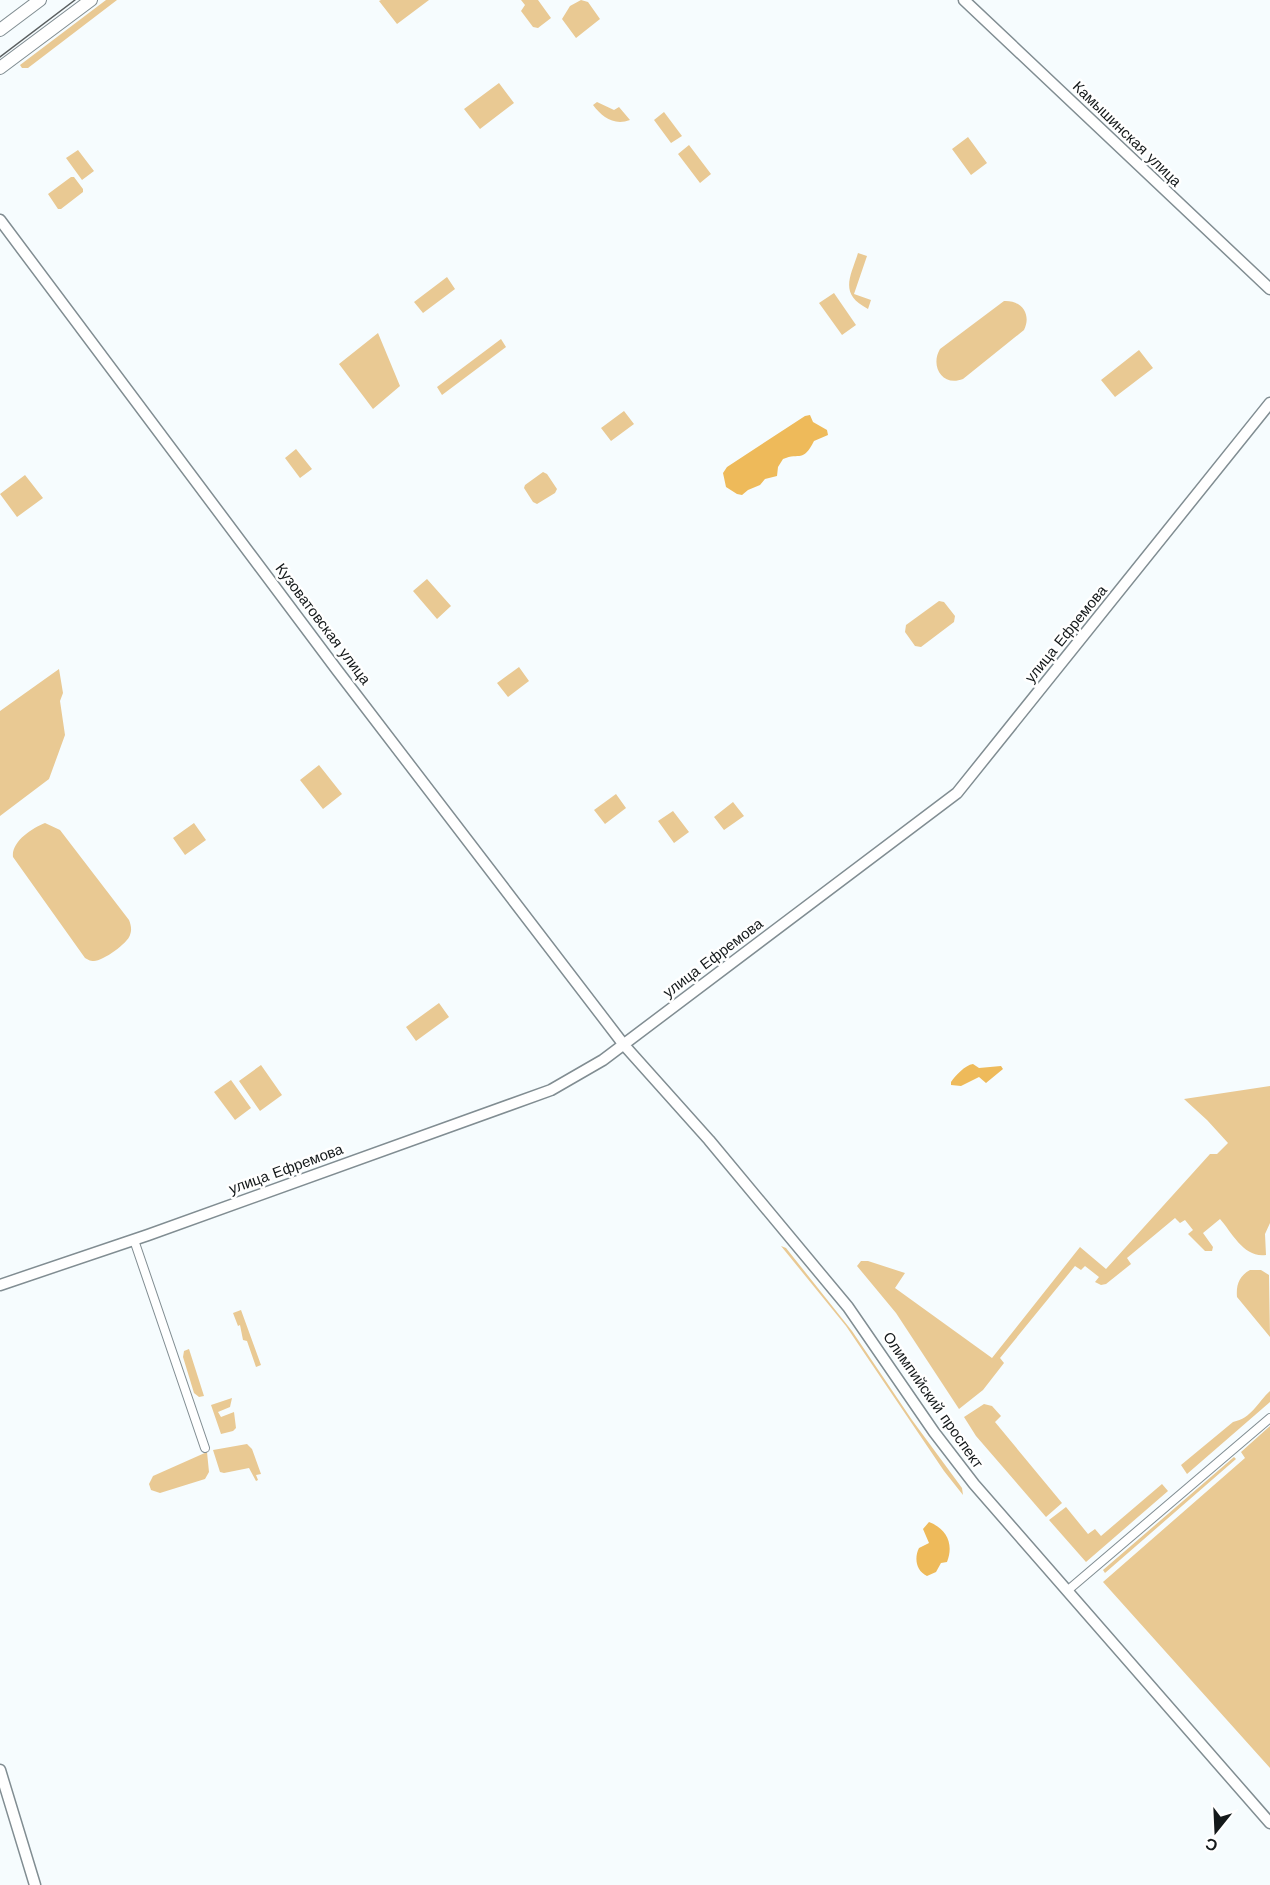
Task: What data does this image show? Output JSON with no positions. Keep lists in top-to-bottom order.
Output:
{
  "streets": {
    "street": [
      "Камышинская улица",
      "Кузоватовская улица",
      "улица Ефремова",
      "Олимпийский проспект"
    ]
  },
  "crossings": [
    ["Кузоватовская улица", "улица Ефремова"],
    ["Кузоватовская улица", "Олимпийский проспект"],
    ["улица Ефремова", "Олимпийский проспект"]
  ],
  "north": "bottom"
}
